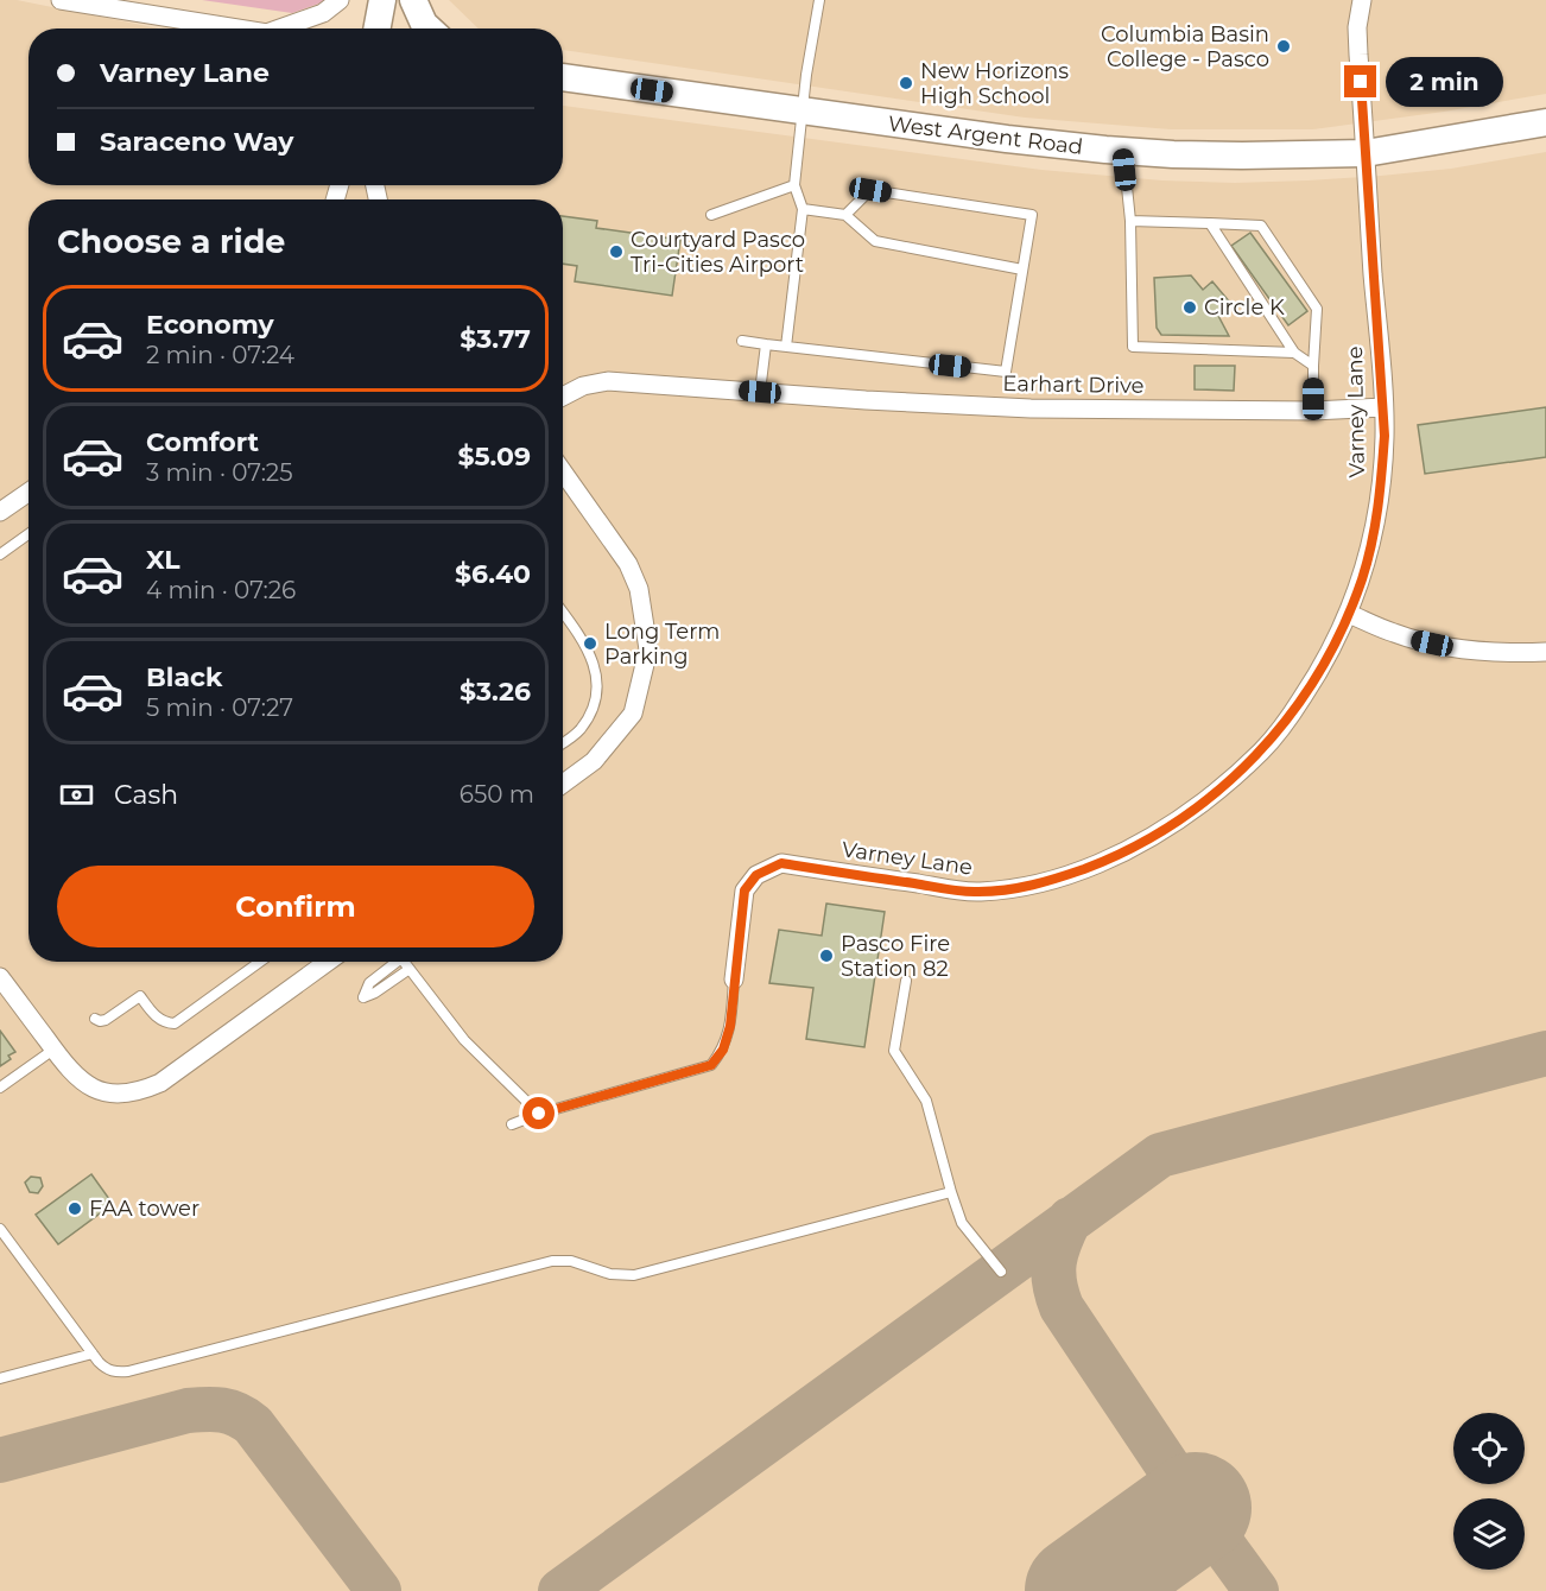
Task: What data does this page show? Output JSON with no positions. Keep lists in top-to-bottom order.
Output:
{
  "streets": {
    "main road": ["West Argent Road"],
    "street": ["Earhart Drive", "Varney Lane"]
  },
  "crossings": [
    ["West Argent Road", "Varney Lane"],
    ["Earhart Drive", "Varney Lane"]
  ],
  "places": [
    "Columbia Basin College - Pasco",
    "New Horizons High School",
    "Courtyard Pasco Tri-Cities Airport",
    "Circle K",
    "Long Term Parking",
    "Pasco Fire Station 82",
    "FAA tower"
  ],
  "page": {
    "banner": ["Varney Lane", "Saraceno Way"],
    "bubble": "2 min",
    "heading": "Choose a ride",
    "list": [
      {
        "name": "Economy",
        "note": "2 min · 07:24",
        "value": "$3.77"
      },
      {
        "name": "Comfort",
        "note": "3 min · 07:25",
        "value": "$5.09"
      },
      {
        "name": "XL",
        "note": "4 min · 07:26",
        "value": "$6.40"
      },
      {
        "name": "Black",
        "note": "5 min · 07:27",
        "value": "$3.26"
      }
    ],
    "pay": ["Cash", "650 m"],
    "buttons": "Confirm"
  }
}
